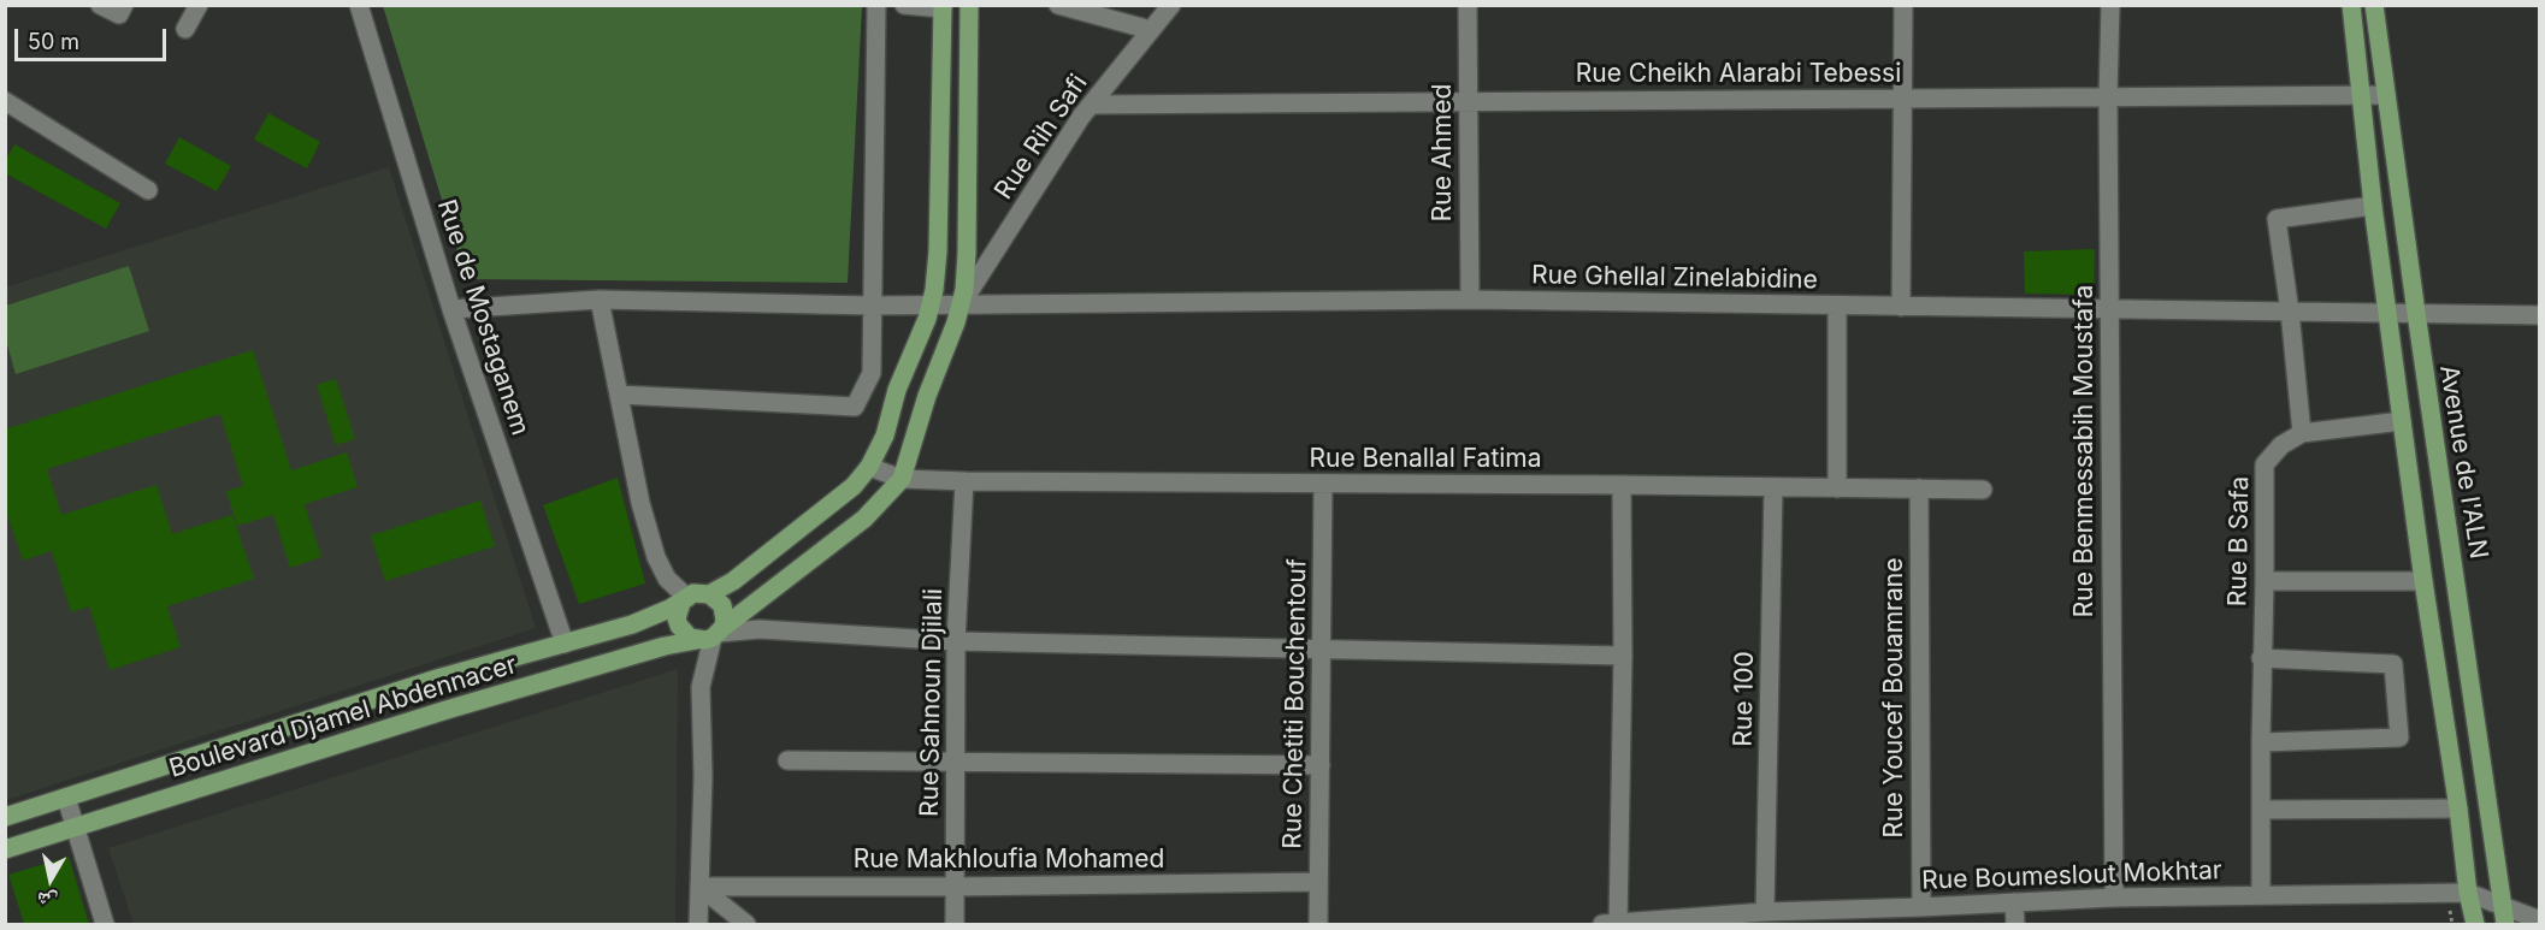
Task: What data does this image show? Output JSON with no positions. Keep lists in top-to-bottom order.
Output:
{
  "streets": {
    "main road": ["Avenue de l'ALN", "Boulevard Djamel Abdennacer"],
    "street": [
      "Rue Cheikh Alarabi Tebessi",
      "Rue Rih Safi",
      "Rue Ahmed",
      "Rue Ghellal Zinelabidine",
      "Rue de Mostaganem",
      "Rue Benmessabih Moustafa",
      "Rue Benallal Fatima",
      "Rue B Safa",
      "Rue Youcef Bouamrane",
      "Rue 100",
      "Rue Sahnoun Djilali",
      "Rue Chetiti Bouchentouf",
      "Rue Makhloufia Mohamed",
      "Rue Boumeslout Mokhtar"
    ]
  },
  "crossings": [
    ["Rue Cheikh Alarabi Tebessi", "Rue Rih Safi"],
    ["Rue Cheikh Alarabi Tebessi", "Rue Ahmed"],
    ["Rue Cheikh Alarabi Tebessi", "Rue Benmessabih Moustafa"],
    ["Rue Cheikh Alarabi Tebessi", "Avenue de l'ALN"],
    ["Rue Rih Safi", "Rue Ghellal Zinelabidine"],
    ["Rue Rih Safi", "Boulevard Djamel Abdennacer"],
    ["Rue Ahmed", "Rue Ghellal Zinelabidine"],
    ["Rue Ghellal Zinelabidine", "Rue de Mostaganem"],
    ["Rue Ghellal Zinelabidine", "Rue Benmessabih Moustafa"],
    ["Rue Ghellal Zinelabidine", "Avenue de l'ALN"],
    ["Rue Ghellal Zinelabidine", "Boulevard Djamel Abdennacer"],
    ["Rue de Mostaganem", "Boulevard Djamel Abdennacer"],
    ["Rue Benmessabih Moustafa", "Rue Boumeslout Mokhtar"],
    ["Rue Benallal Fatima", "Rue Youcef Bouamrane"],
    ["Rue Benallal Fatima", "Rue 100"],
    ["Rue Benallal Fatima", "Rue Sahnoun Djilali"],
    ["Rue Benallal Fatima", "Rue Chetiti Bouchentouf"],
    ["Rue Benallal Fatima", "Boulevard Djamel Abdennacer"],
    ["Avenue de l'ALN", "Rue Boumeslout Mokhtar"],
    ["Rue B Safa", "Rue Boumeslout Mokhtar"],
    ["Rue Youcef Bouamrane", "Rue Boumeslout Mokhtar"],
    ["Rue 100", "Rue Boumeslout Mokhtar"],
    ["Rue Sahnoun Djilali", "Rue Makhloufia Mohamed"],
    ["Rue Chetiti Bouchentouf", "Rue Makhloufia Mohamed"]
  ],
  "scale_bar": "50 m",
  "north": "bottom"
}
